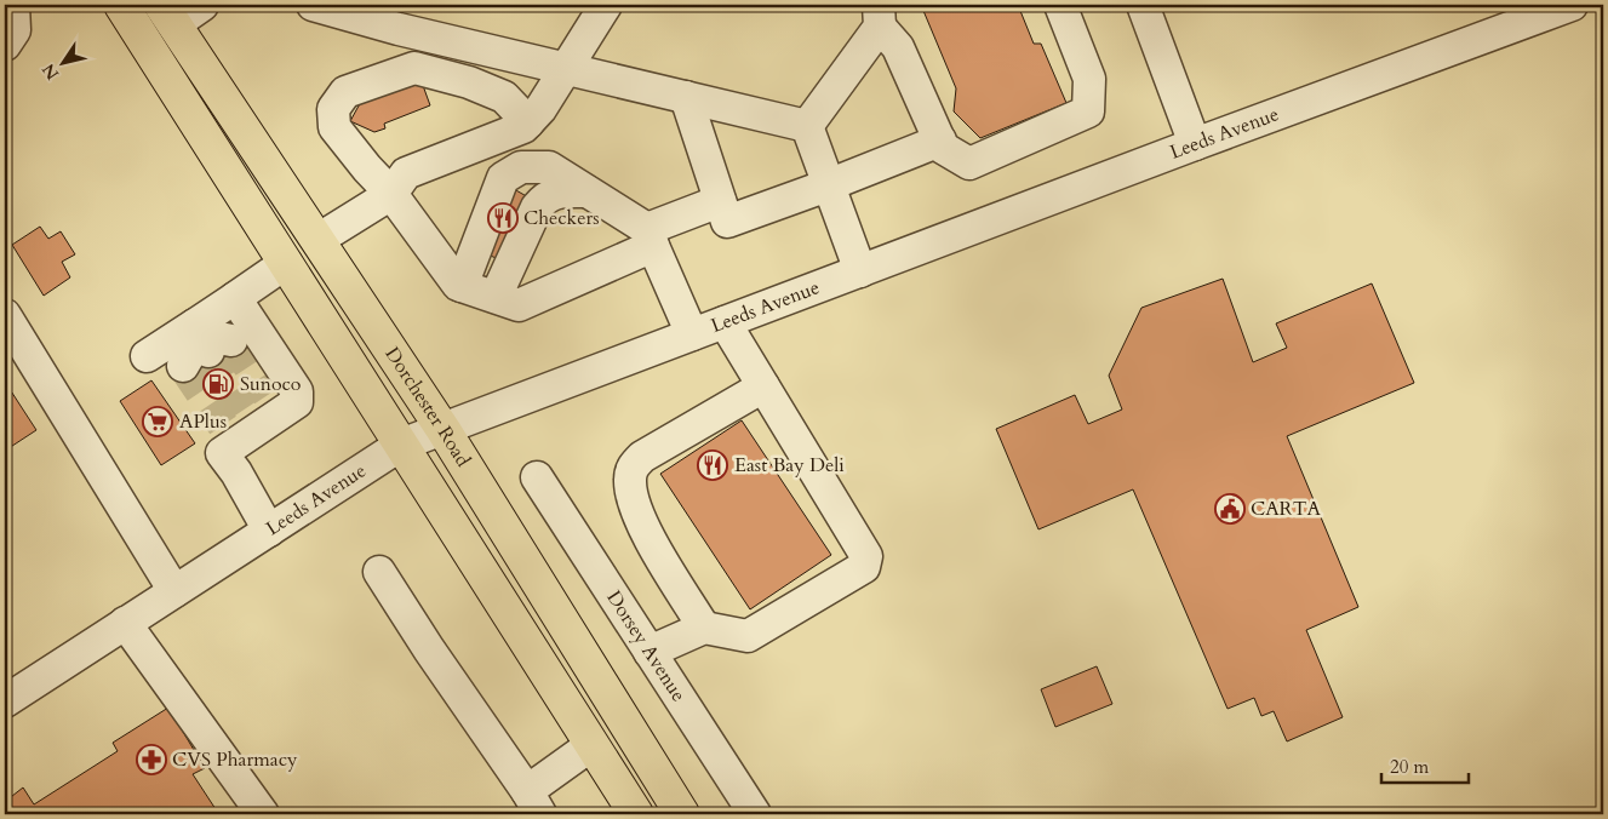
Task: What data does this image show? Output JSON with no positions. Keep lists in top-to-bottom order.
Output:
{
  "streets": {
    "main road": ["Dorchester Road"],
    "street": ["Leeds Avenue", "Dorsey Avenue"]
  },
  "crossings": [
    ["Leeds Avenue", "Dorchester Road"]
  ],
  "places": {
    "restaurant": ["Checkers", "East Bay Deli"],
    "fuel station": ["Sunoco"],
    "supermarket": ["APlus"],
    "public building": ["CARTA"],
    "pharmacy": ["CVS Pharmacy"]
  },
  "scale_bar": "20 m",
  "north": "bottom left"
}
